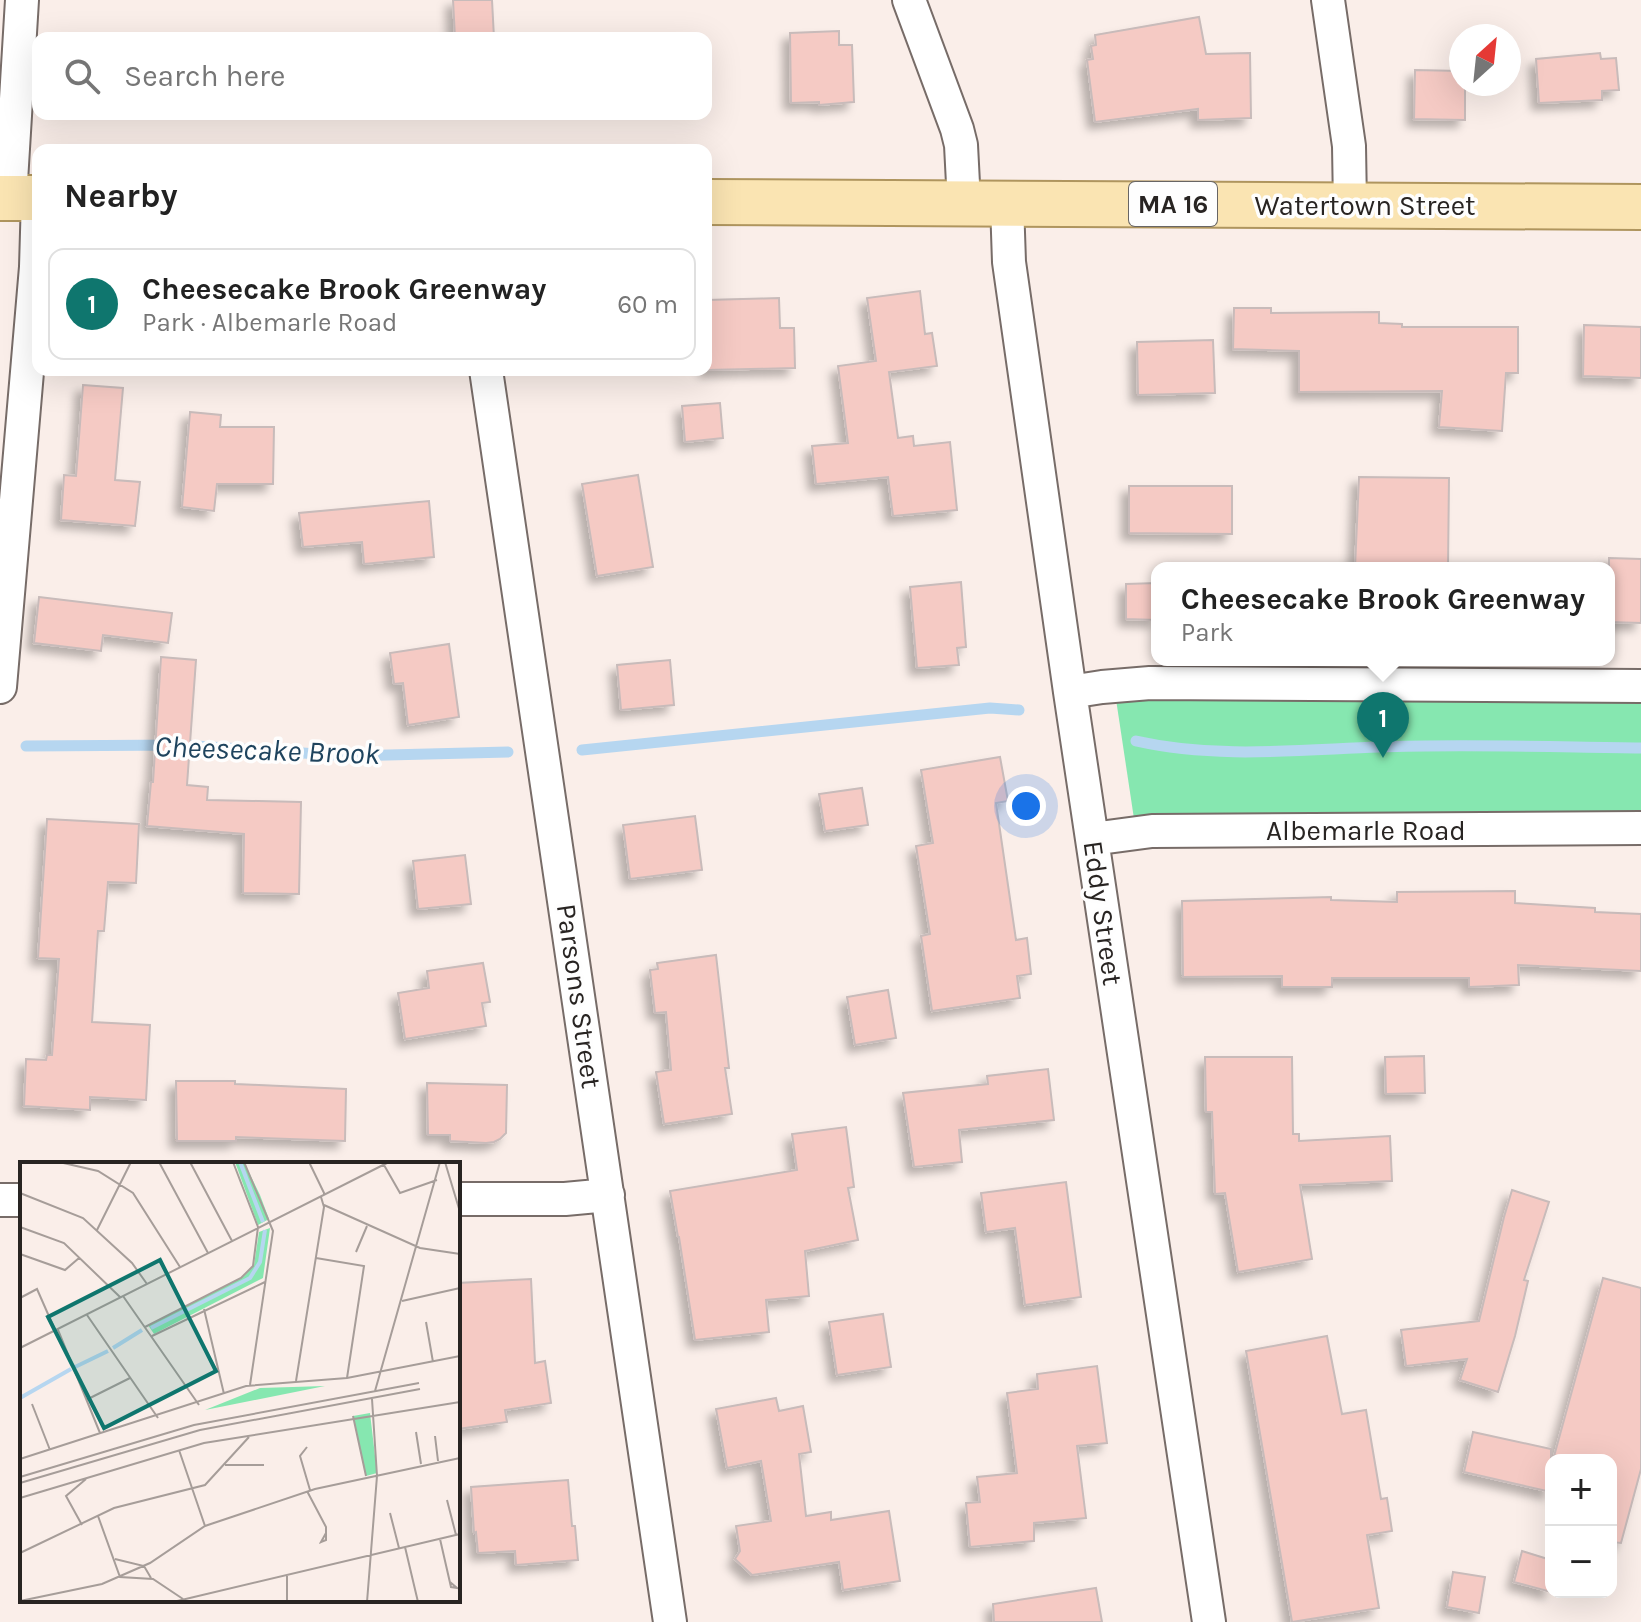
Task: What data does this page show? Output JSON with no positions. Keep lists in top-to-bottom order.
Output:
{
  "streets": {
    "main road": ["MA 16", "Watertown Street"],
    "street": ["Albemarle Road", "Eddy Street", "Parsons Street"]
  },
  "crossings": [
    ["Watertown Street", "Eddy Street"],
    ["Albemarle Road", "Eddy Street"]
  ],
  "water": ["Cheesecake Brook"],
  "north": "top right",
  "page": {
    "search": "Search here",
    "heading": "Nearby",
    "list": [
      {
        "mark": "1",
        "name": "Cheesecake Brook Greenway",
        "note": "Park · Albemarle Road",
        "value": "60 m"
      }
    ],
    "popup": ["Cheesecake Brook Greenway", "Park"],
    "pins": "1",
    "map_buttons": ["+", "−"]
  }
}
